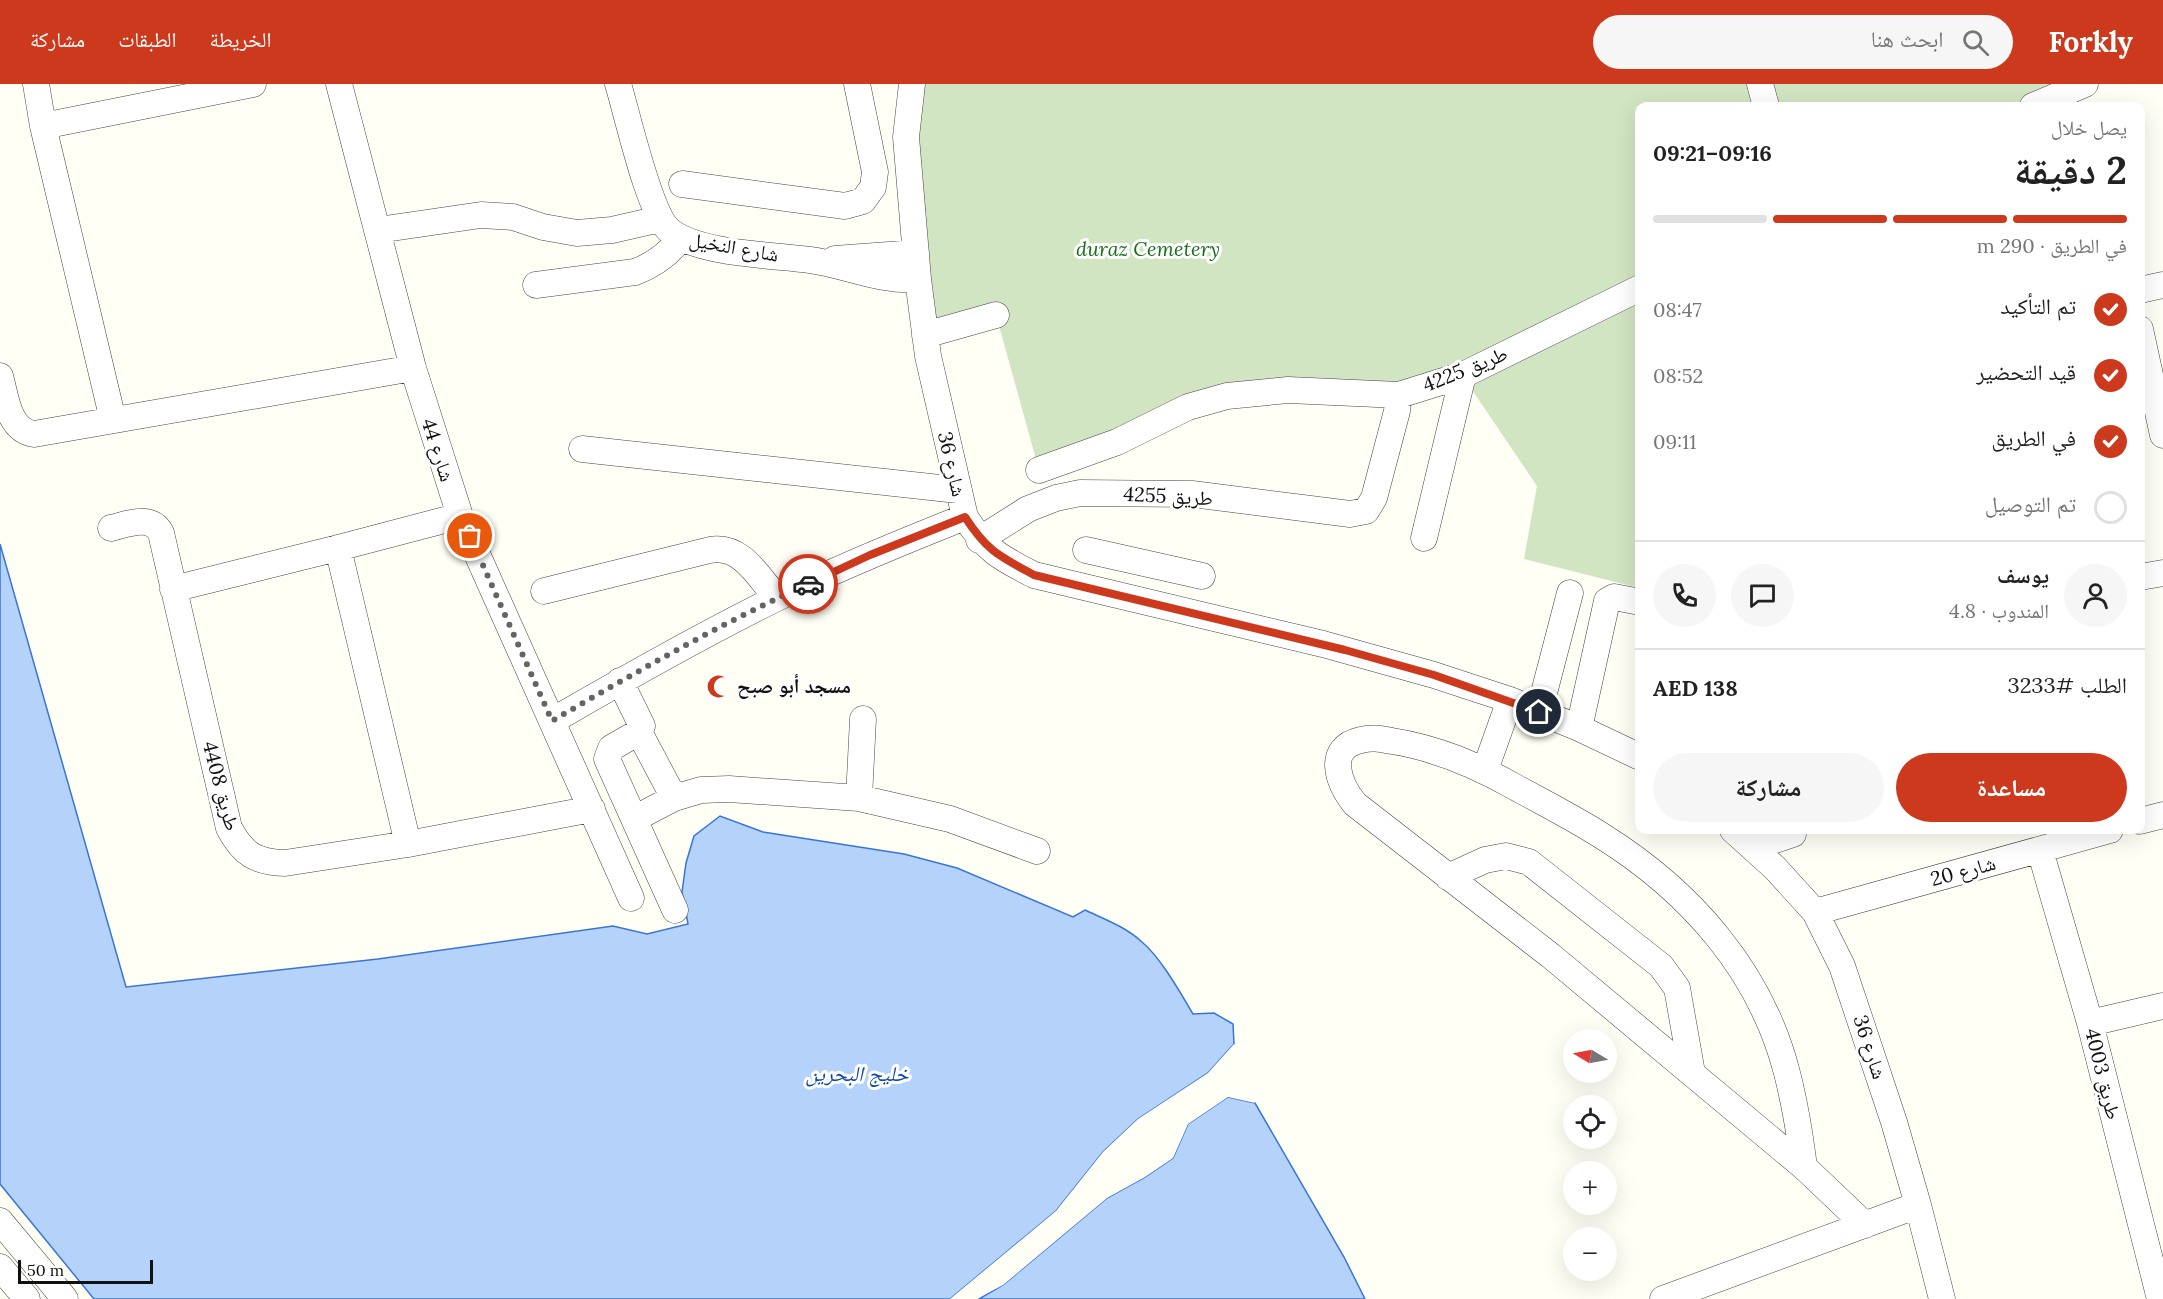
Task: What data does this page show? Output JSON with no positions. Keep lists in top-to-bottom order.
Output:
{
  "streets": {
    "street": [
      "شارع النخيل",
      "طريق 4225",
      "شارع 44",
      "شارع 36",
      "طريق 4255",
      "طريق 4408",
      "شارع 20",
      "طريق 4003"
    ]
  },
  "crossings": [
    ["شارع النخيل", "شارع 36"],
    ["طريق 4225", "طريق 4255"],
    ["شارع 44", "طريق 4408"],
    ["شارع 36", "طريق 4255"],
    ["شارع 36", "شارع 20"],
    ["شارع 20", "طريق 4003"]
  ],
  "water": ["خليج البحرين"],
  "parks": ["duraz Cemetery"],
  "places": {
    "mosque": ["مسجد أبو صبح"]
  },
  "scale_bar": "50 m",
  "north": "left",
  "page": {
    "header": "Forkly",
    "search": "ابحث هنا",
    "nav": ["الخريطة", "الطبقات", "مشاركة"],
    "heading": ["2 دقيقة", "يصل خلال", "09:16–09:21"],
    "panel": [
      "يوسف",
      "المندوب · 4.8",
      "الطلب #3233",
      "AED 138"
    ],
    "bar": "في الطريق · 290 m",
    "list": [
      ["تم التأكيد", "08:47"],
      ["قيد التحضير", "08:52"],
      ["في الطريق", "09:11"],
      "تم التوصيل"
    ],
    "buttons": ["مساعدة", "مشاركة"],
    "map_buttons": ["+", "−"],
    "scale": "50 m"
  }
}
